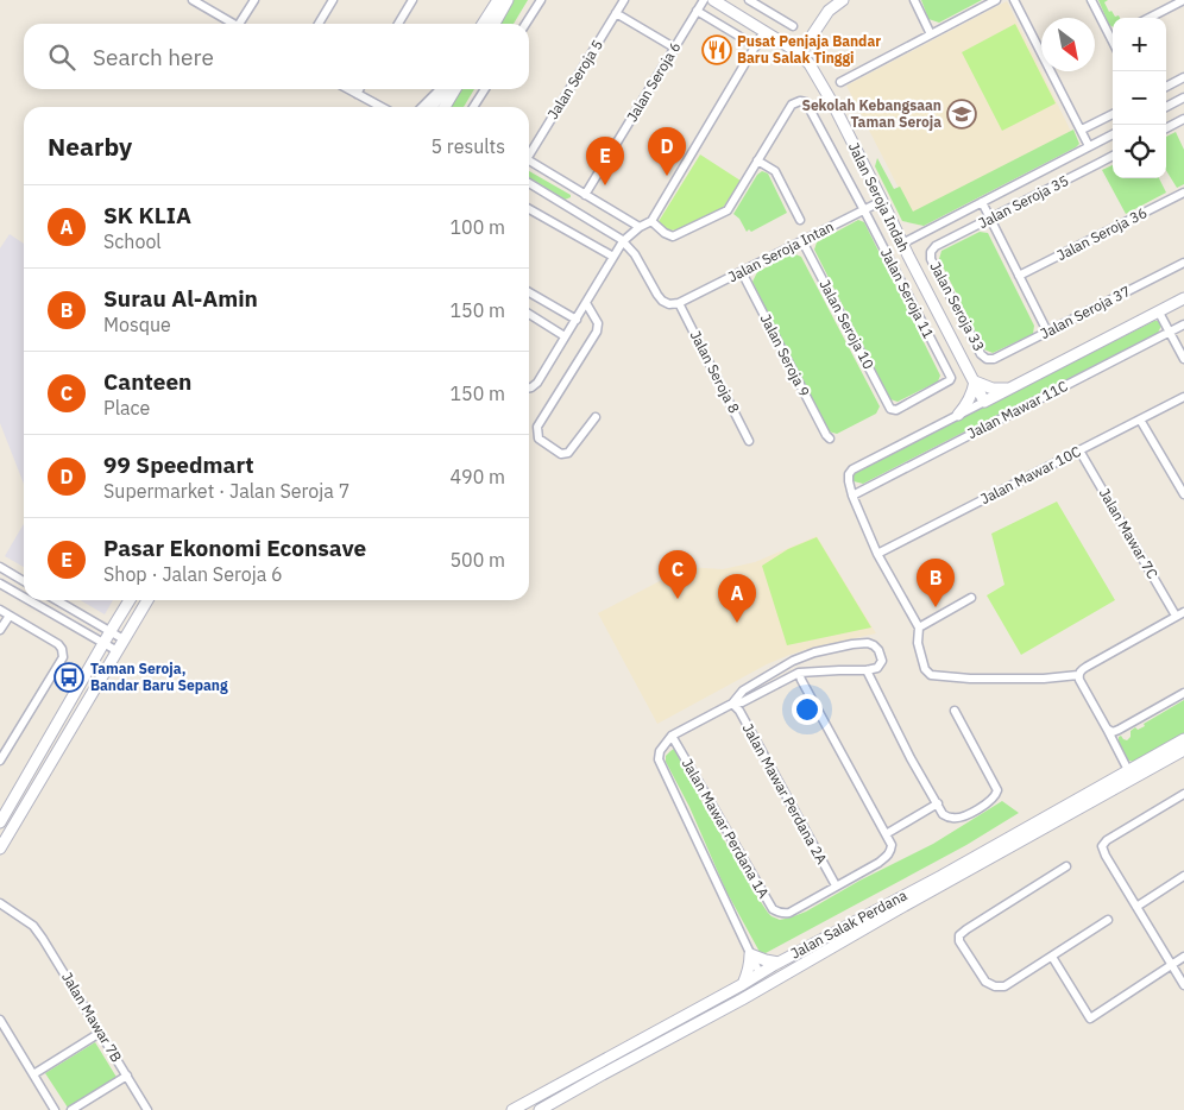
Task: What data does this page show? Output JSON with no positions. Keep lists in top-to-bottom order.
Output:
{
  "streets": {
    "street": [
      "Jalan Seroja 5",
      "Jalan Seroja 6",
      "Jalan Seroja Indah",
      "Jalan Seroja 35",
      "Jalan Seroja 36",
      "Jalan Seroja Intan",
      "Jalan Seroja 11",
      "Jalan Seroja 33",
      "Jalan Seroja 37",
      "Jalan Seroja 10",
      "Jalan Seroja 9",
      "Jalan Seroja 8",
      "Jalan Mawar 11C",
      "Jalan Mawar 10C",
      "Jalan Mawar 7C",
      "Jalan Mawar Perdana 2A",
      "Jalan Mawar Perdana 1A",
      "Jalan Salak Perdana",
      "Jalan Mawar 7B"
    ]
  },
  "crossings": [
    ["Jalan Seroja Indah", "Jalan Seroja Intan"],
    ["Jalan Seroja 35", "Jalan Seroja 33"],
    ["Jalan Seroja Intan", "Jalan Seroja 11"],
    ["Jalan Seroja Intan", "Jalan Seroja 10"],
    ["Jalan Seroja Intan", "Jalan Seroja 9"],
    ["Jalan Seroja Intan", "Jalan Seroja 8"],
    ["Jalan Seroja 11", "Jalan Seroja 10"],
    ["Jalan Seroja 33", "Jalan Seroja 37"],
    ["Jalan Mawar 10C", "Jalan Mawar 7C"],
    ["Jalan Mawar Perdana 2A", "Jalan Mawar Perdana 1A"]
  ],
  "places": {
    "restaurant": ["Pusat Penjaja Bandar Baru Salak Tinggi"],
    "school or university": ["Sekolah Kebangsaan Taman Seroja"],
    "bus stop": ["Taman Seroja, Bandar Baru Sepang"]
  },
  "north": "bottom right",
  "page": {
    "map_buttons": ["+", "−"],
    "search": "Search here",
    "heading": ["Nearby", "5 results"],
    "pins": [
      "D",
      "E",
      "C",
      "B",
      "A"
    ],
    "list": [
      {
        "mark": "A",
        "name": "SK KLIA",
        "note": "School",
        "value": "100 m"
      },
      {
        "mark": "B",
        "name": "Surau Al-Amin",
        "note": "Mosque",
        "value": "150 m"
      },
      {
        "mark": "C",
        "name": "Canteen",
        "note": "Place",
        "value": "150 m"
      },
      {
        "mark": "D",
        "name": "99 Speedmart",
        "note": "Supermarket · Jalan Seroja 7",
        "value": "490 m"
      },
      {
        "mark": "E",
        "name": "Pasar Ekonomi Econsave",
        "note": "Shop · Jalan Seroja 6",
        "value": "500 m"
      }
    ]
  }
}
